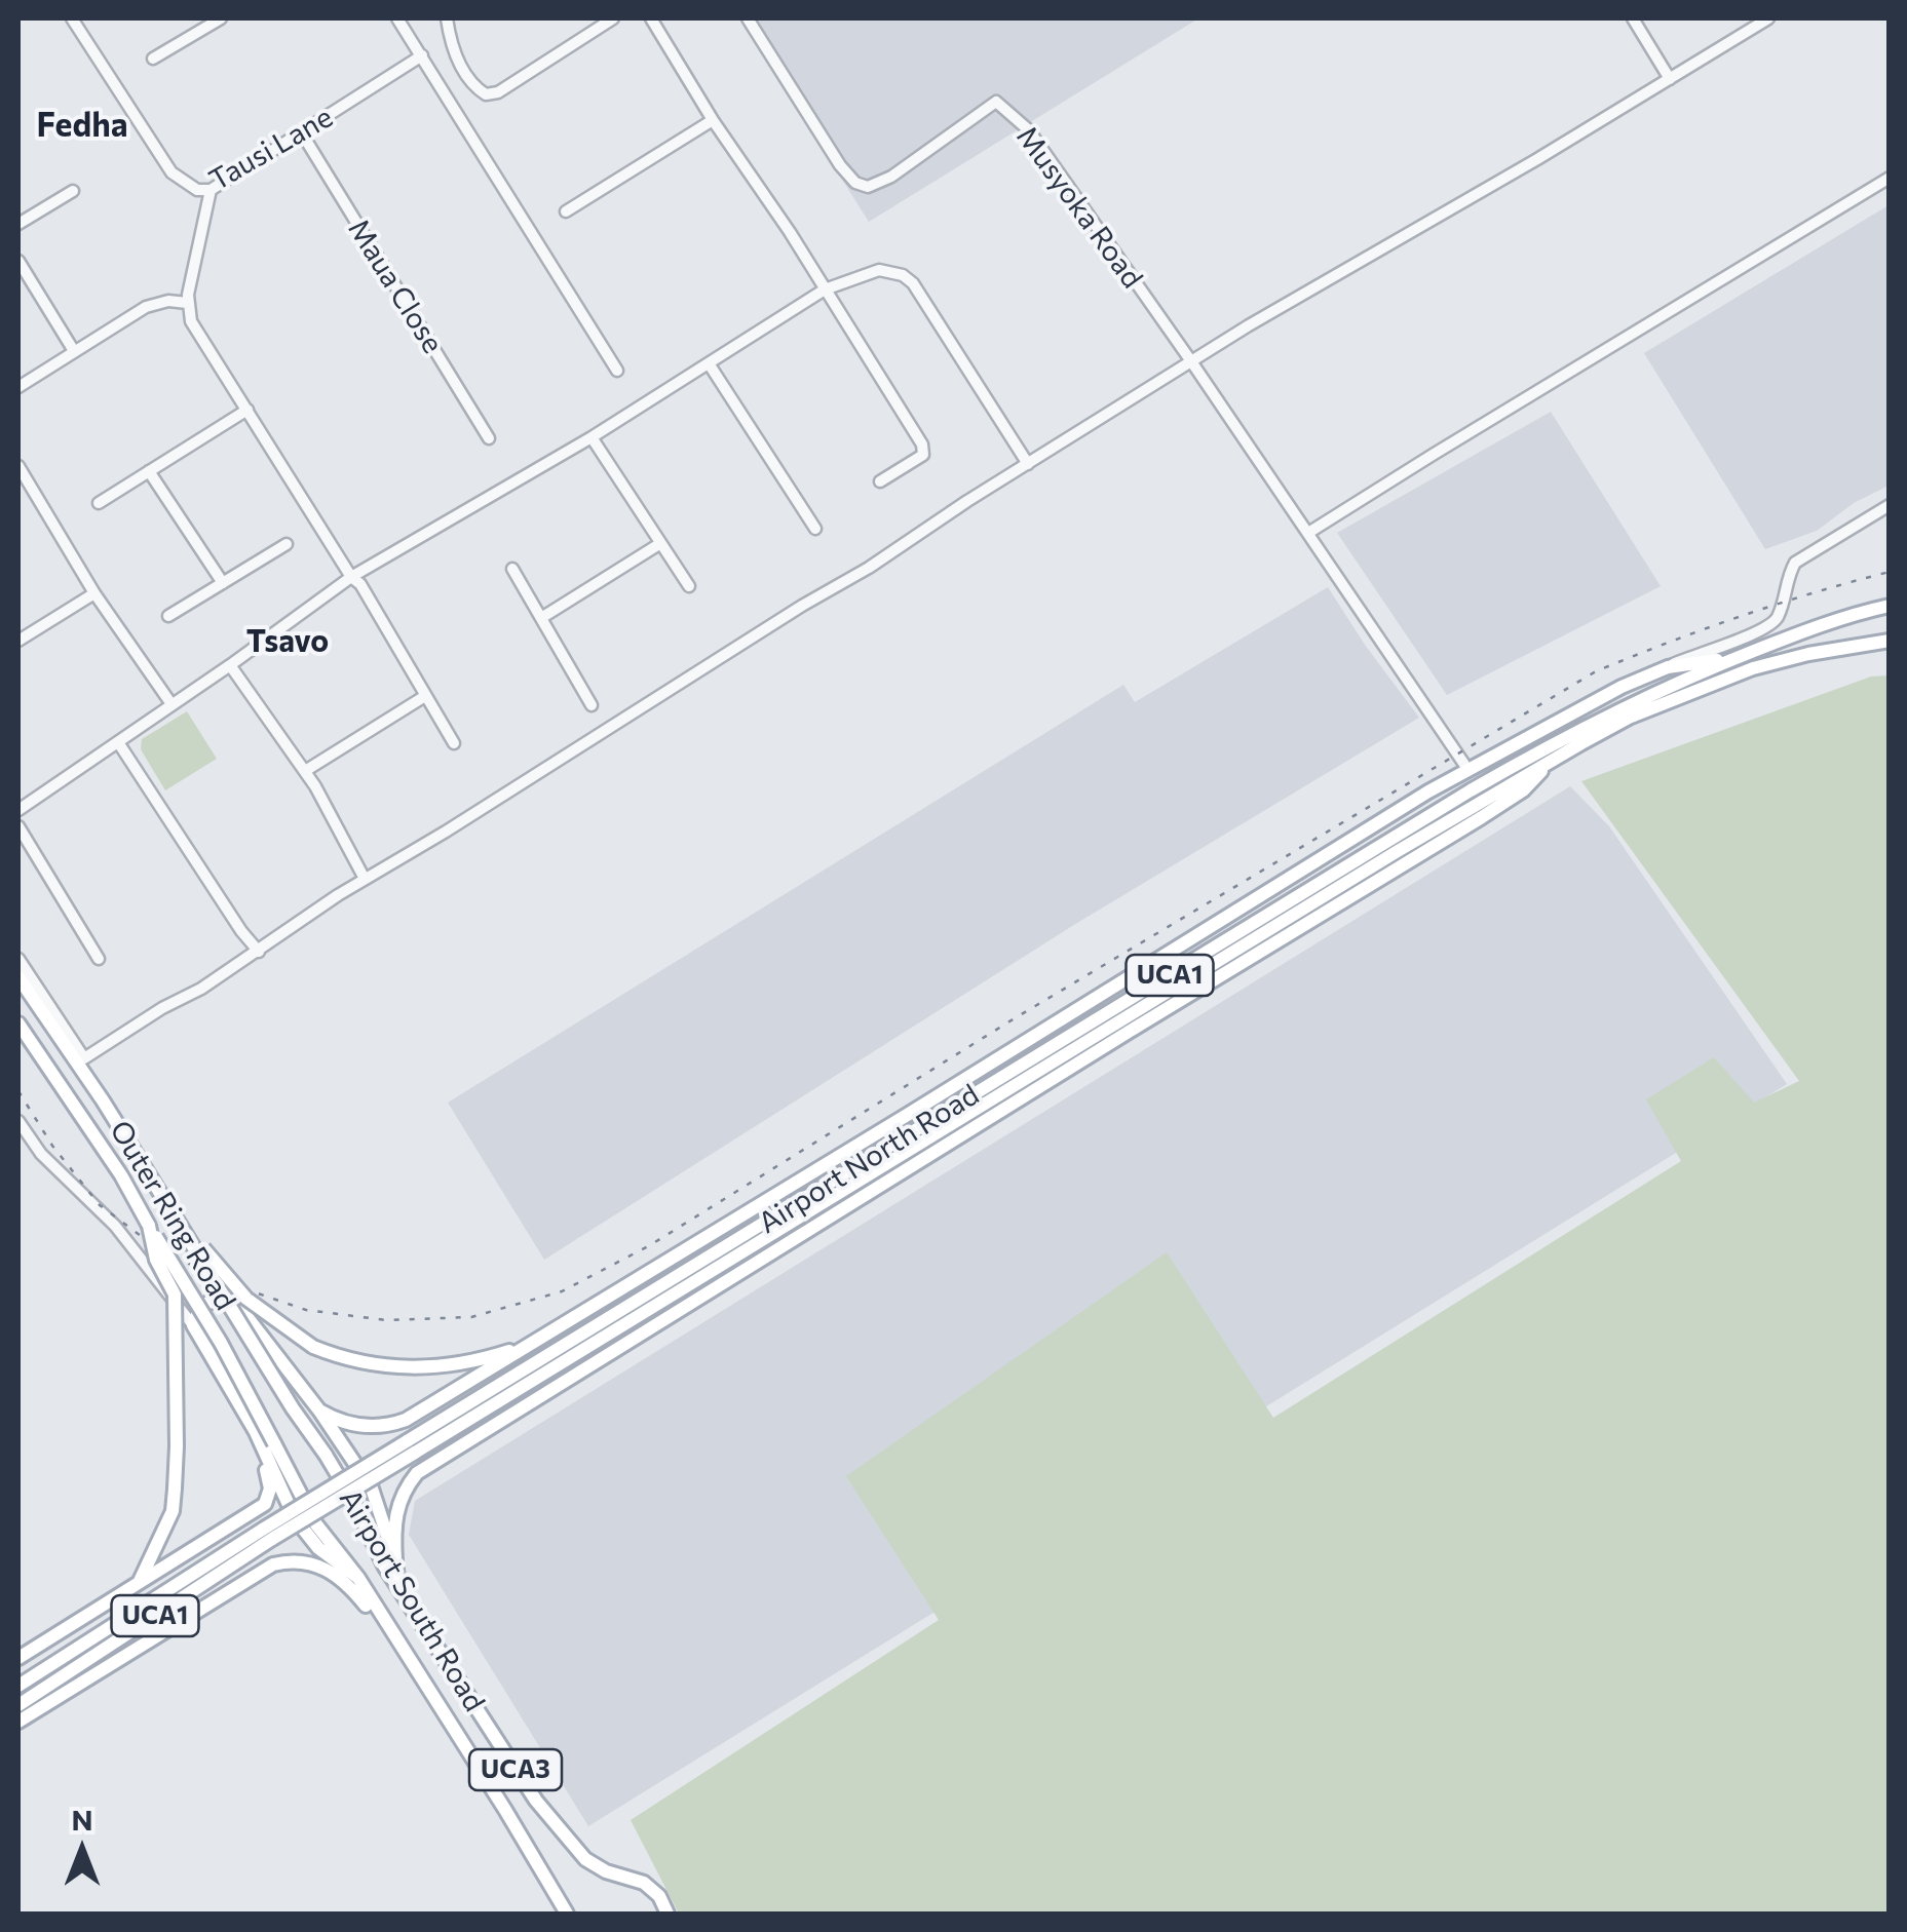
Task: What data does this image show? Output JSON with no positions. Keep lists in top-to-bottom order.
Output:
{
  "streets": {
    "main road": [
      "UCA1",
      "Airport North Road",
      "Outer Ring Road",
      "Airport South Road",
      "UCA3"
    ],
    "street": ["Tausi Lane", "Musyoka Road", "Maua Close"]
  },
  "crossings": [
    ["Tausi Lane", "Maua Close"],
    ["UCA1", "Airport South Road"],
    ["Outer Ring Road", "Airport South Road"]
  ],
  "districts": ["Fedha", "Tsavo"],
  "north": "top"
}
